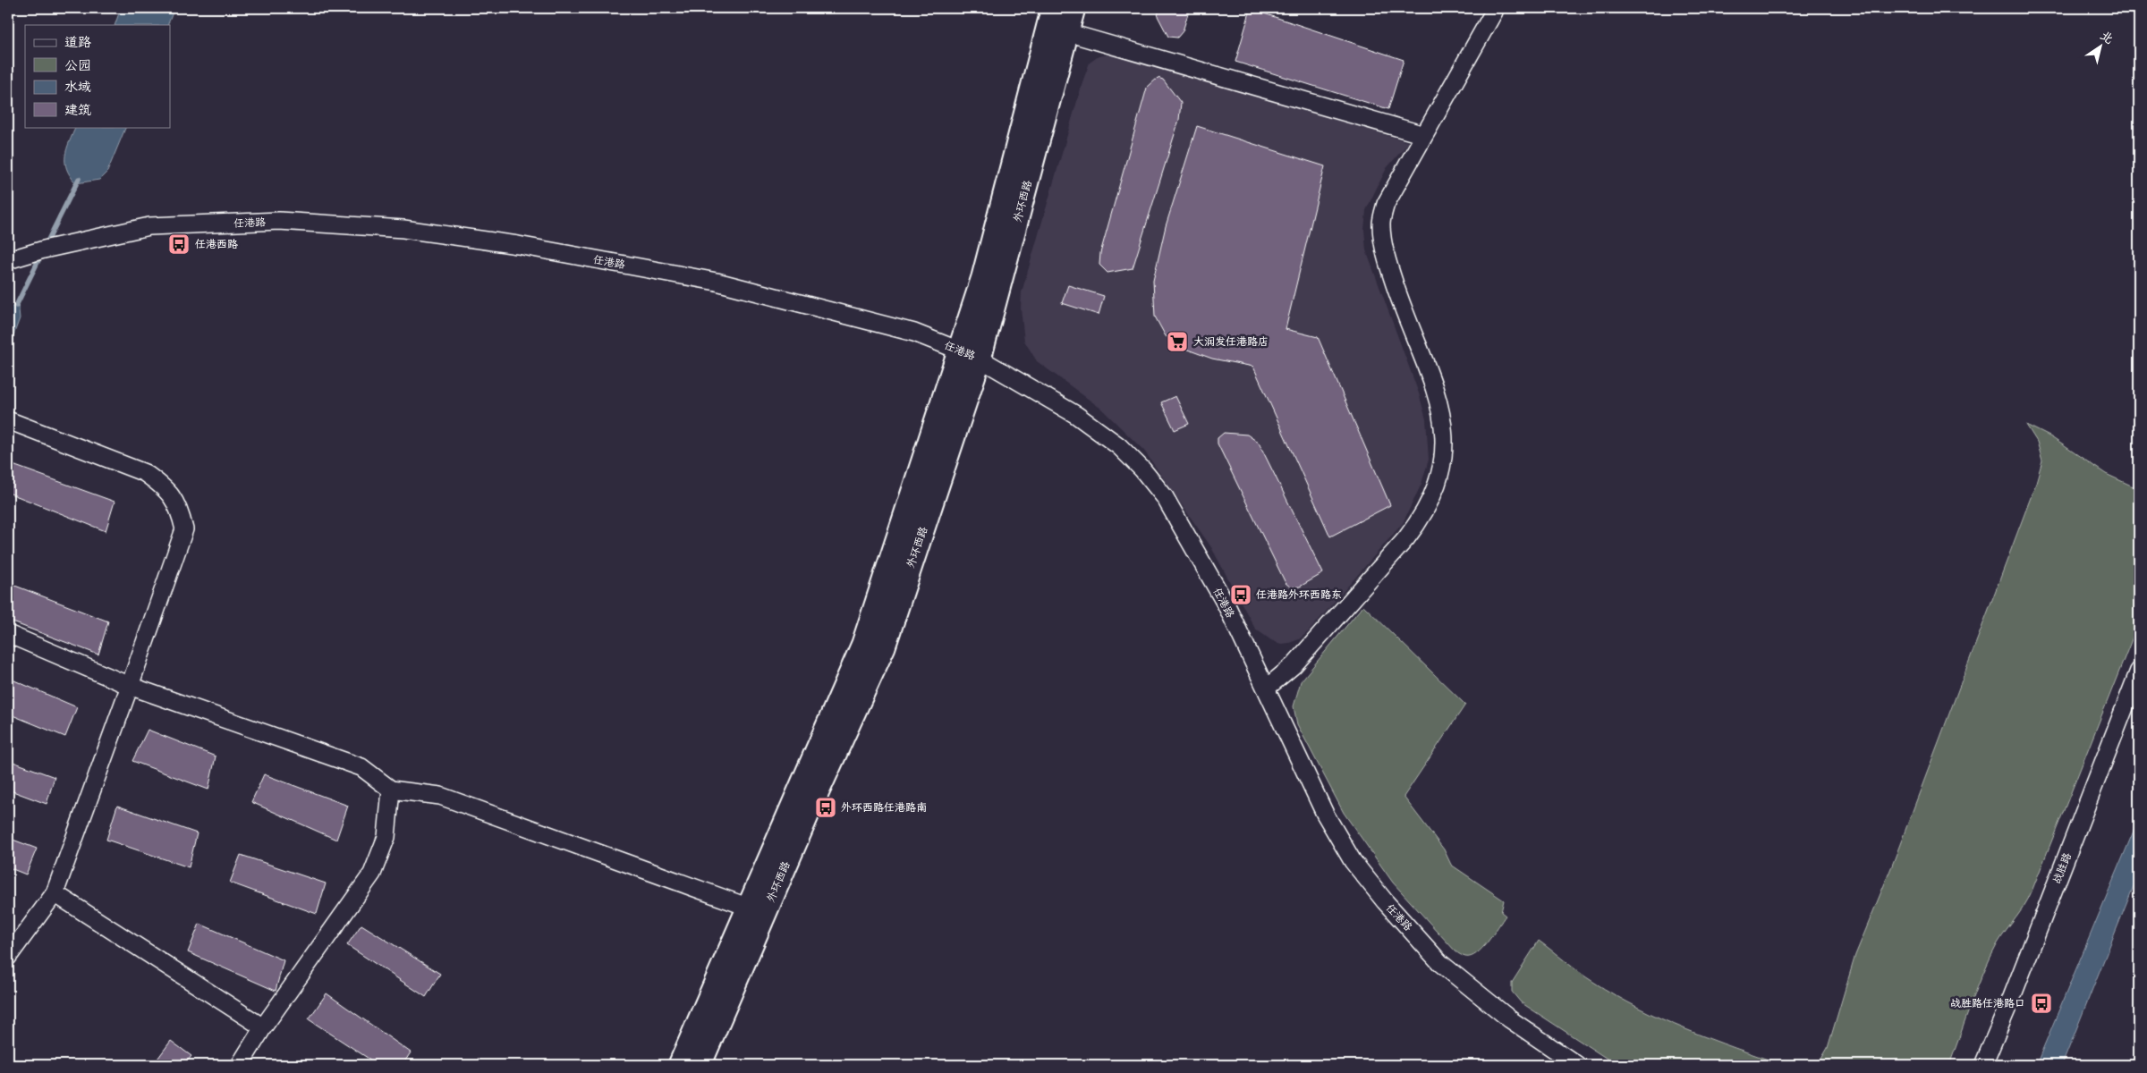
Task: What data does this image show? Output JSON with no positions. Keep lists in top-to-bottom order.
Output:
{
  "streets": {
    "main road": ["外环西路"],
    "street": ["任港路", "战胜路"]
  },
  "crossings": [
    ["外环西路", "任港路"]
  ],
  "places": {
    "bus stop": [
      "任港西路",
      "任港路外环西路东",
      "外环西路任港路南",
      "战胜路任港路口"
    ],
    "supermarket": ["大润发任港路店"]
  },
  "legend": [
    "道路",
    "公园",
    "水域",
    "建筑"
  ],
  "north": "top right"
}
